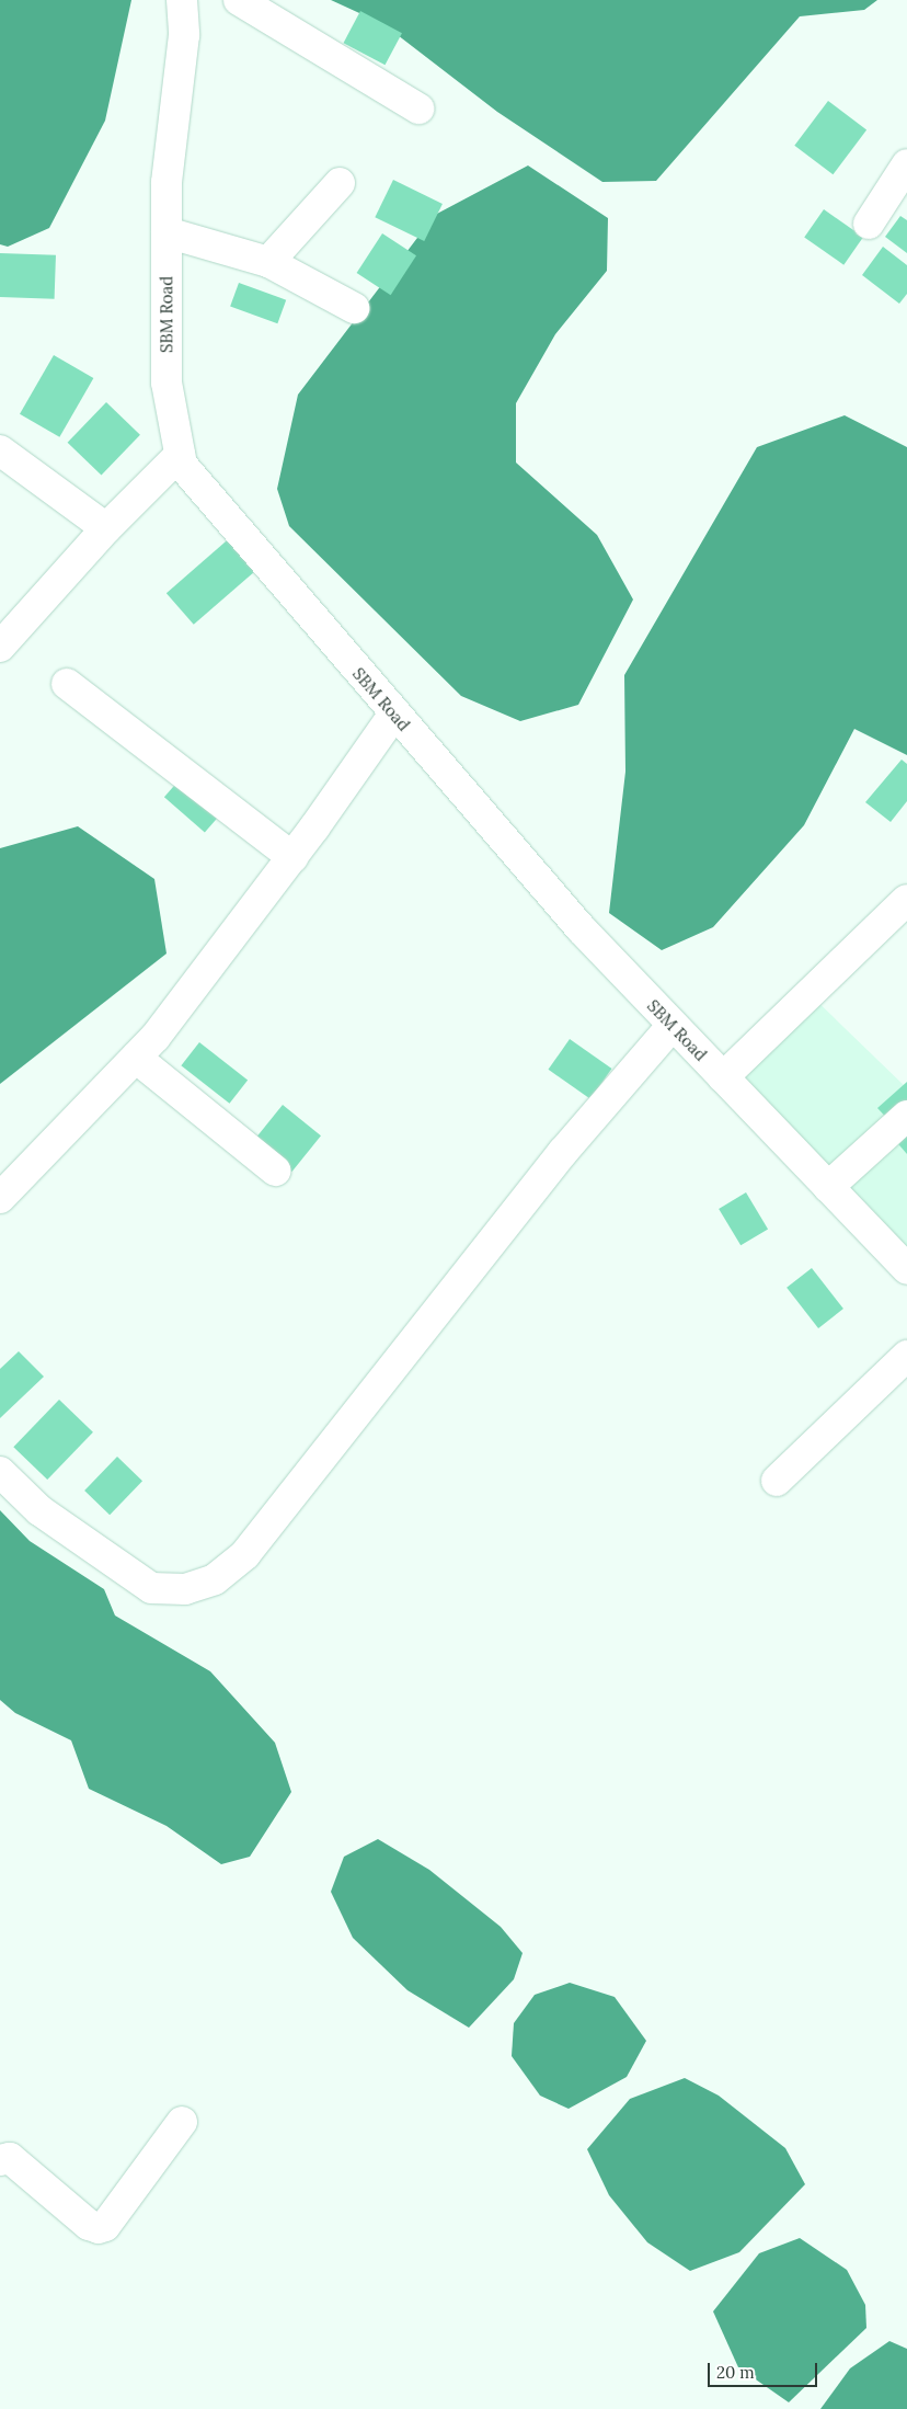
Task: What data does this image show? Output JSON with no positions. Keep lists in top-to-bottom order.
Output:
{
  "streets": {
    "street": ["SBM Road"]
  },
  "scale_bar": "20 m"
}
